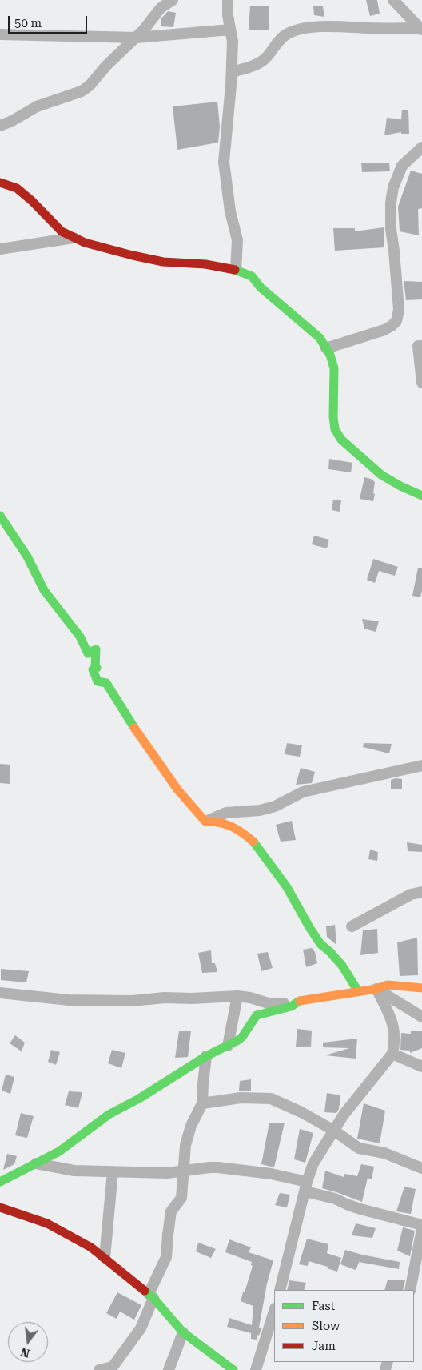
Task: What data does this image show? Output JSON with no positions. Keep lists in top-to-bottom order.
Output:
{
  "legend": ["Fast", "Slow", "Jam"],
  "scale_bar": "50 m",
  "north": "bottom"
}
